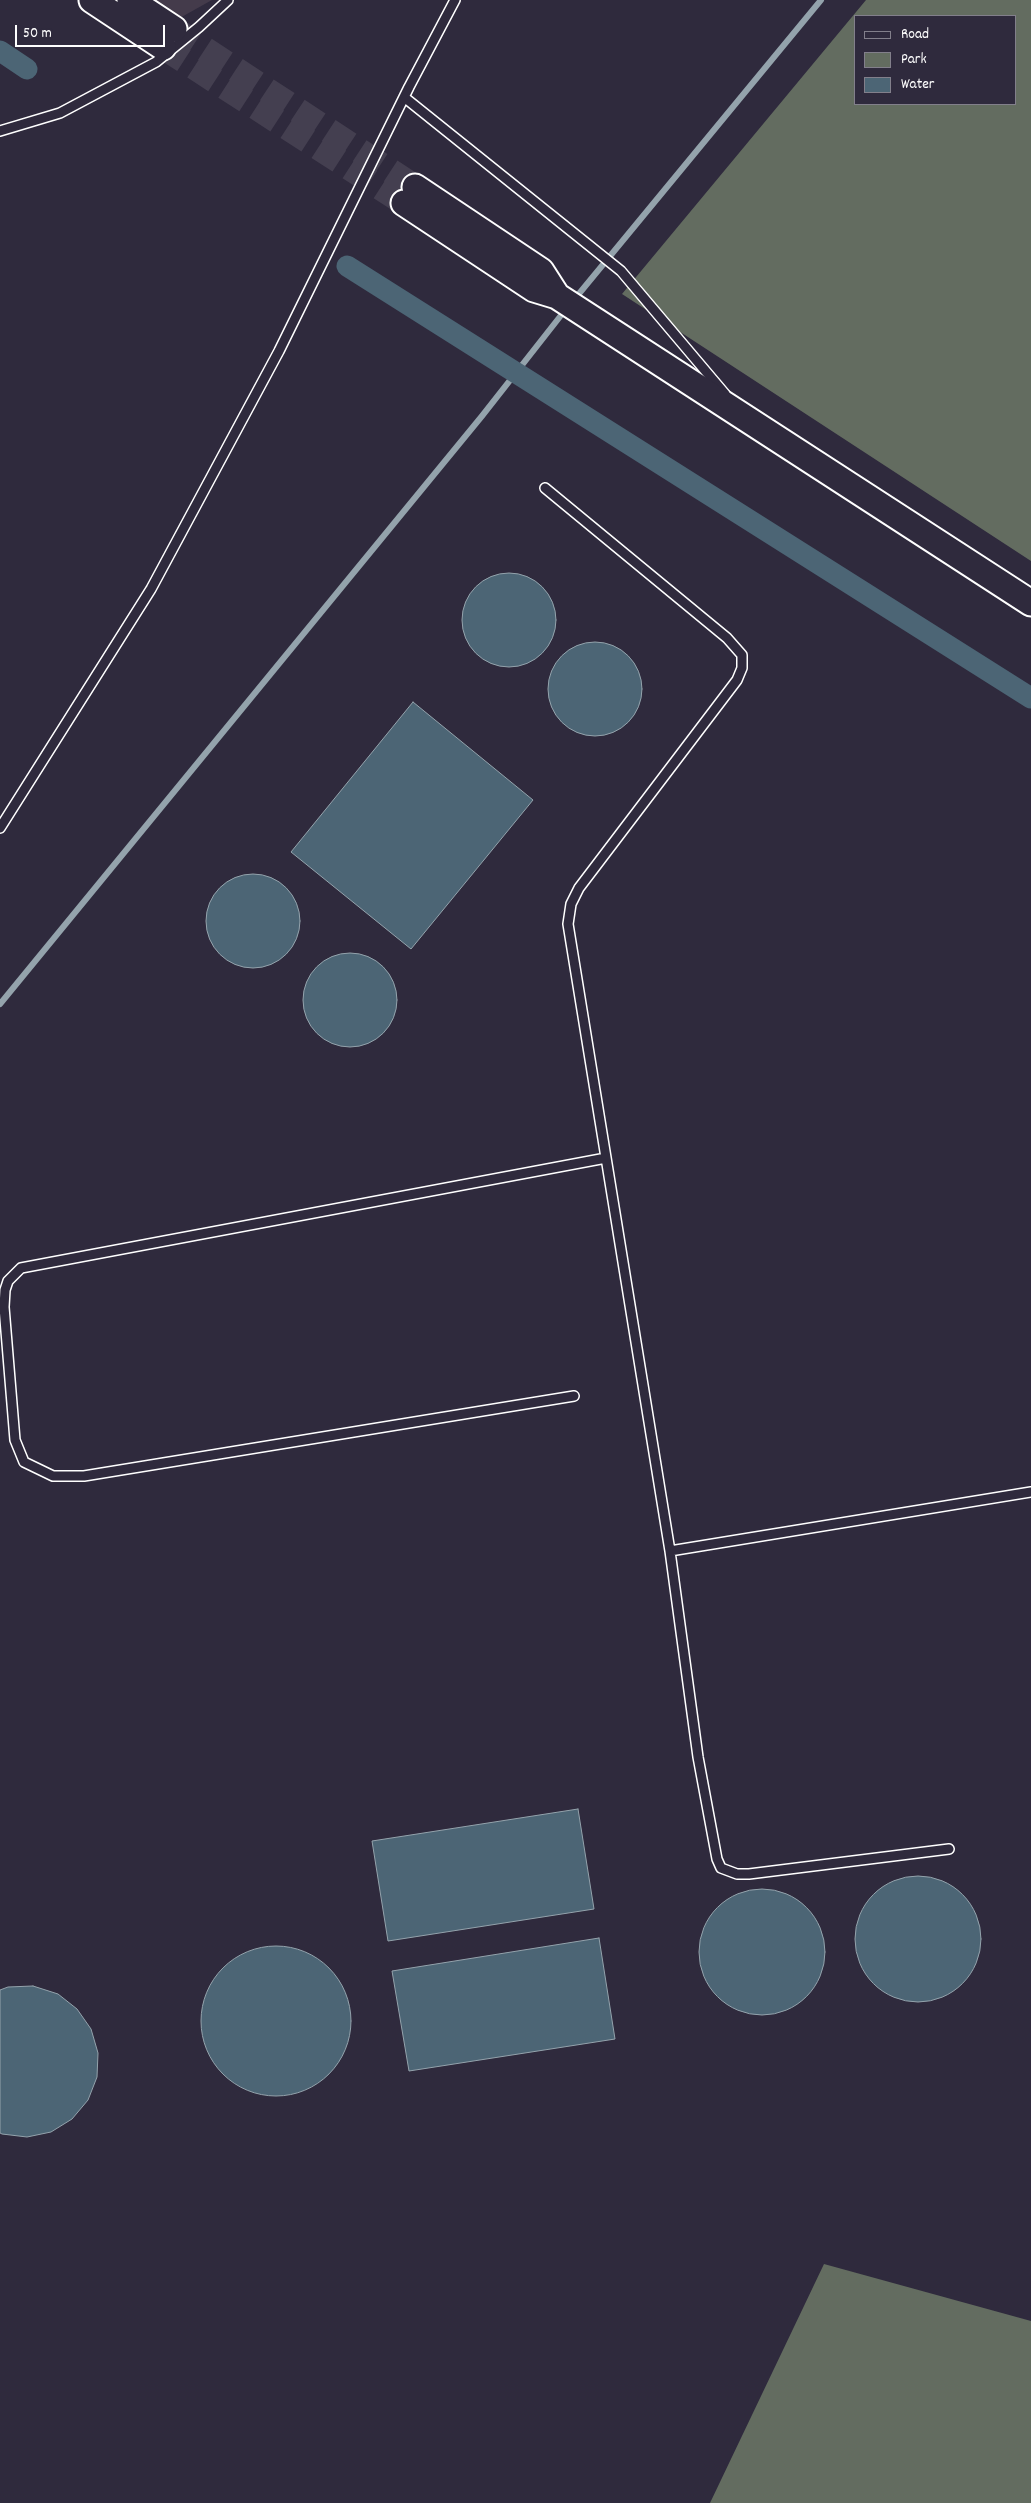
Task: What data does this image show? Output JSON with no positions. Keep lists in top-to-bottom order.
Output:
{
  "legend": ["Road", "Park", "Water"],
  "scale_bar": "50 m"
}
